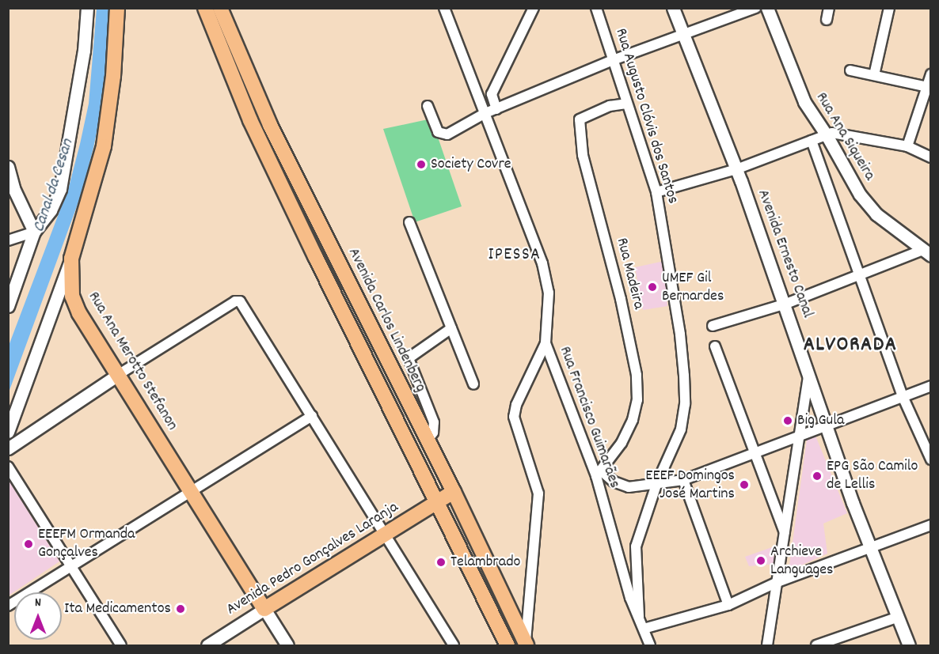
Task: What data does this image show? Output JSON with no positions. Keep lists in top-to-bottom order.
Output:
{
  "streets": {
    "main road": ["Avenida Carlos Lindenberg", "Rua Ana Merotto Stefanon", "Avenida Pedro Gonçalves Laranja"],
    "street": [
      "Rua Augusto Clóvis dos Santos",
      "Rua Ana Siqueira",
      "Avenida Ernesto Canal",
      "Rua Madeira",
      "Rua Francisco Guimarães"
    ]
  },
  "crossings": [
    ["Rua Augusto Clóvis dos Santos", "Rua Madeira"],
    ["Rua Augusto Clóvis dos Santos", "Rua Francisco Guimarães"],
    ["Rua Madeira", "Rua Francisco Guimarães"],
    ["Avenida Carlos Lindenberg", "Avenida Pedro Gonçalves Laranja"],
    ["Rua Ana Merotto Stefanon", "Avenida Pedro Gonçalves Laranja"]
  ],
  "districts": ["IPESSA", "ALVORADA"],
  "water": ["Canal da Cesan"],
  "places": [
    "Society Covre",
    "UMEF Gil Bernardes",
    "Big Gula",
    "EPG São Camilo de Lellis",
    "EEEF Domingos José Martins",
    "EEEFM Ormanda Gonçalves",
    "Archieve Languages",
    "Telambrado",
    "Ita Medicamentos"
  ],
  "north": "top"
}
